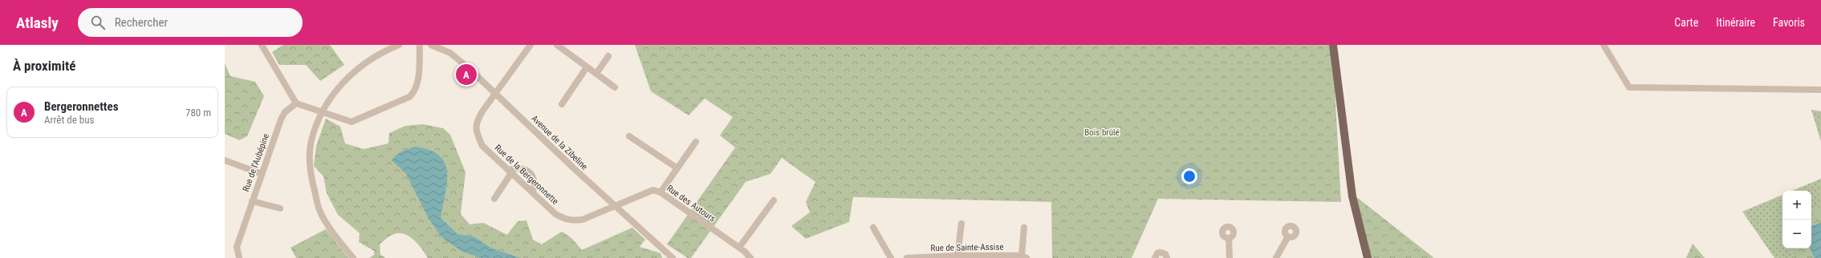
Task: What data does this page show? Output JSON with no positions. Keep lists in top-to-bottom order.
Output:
{
  "streets": {
    "street": [
      "Avenue de la Zibeline",
      "Rue de l'Aubépine",
      "Rue de la Bergeronnette",
      "Rue des Autours",
      "Rue de Sainte-Assise"
    ]
  },
  "crossings": [
    ["Avenue de la Zibeline", "Rue de la Bergeronnette"],
    ["Avenue de la Zibeline", "Rue des Autours"],
    ["Rue de la Bergeronnette", "Rue des Autours"]
  ],
  "parks": ["Bois brûlé"],
  "page": {
    "header": "Atlasly",
    "search": "Rechercher",
    "nav": ["Carte", "Itinéraire", "Favoris"],
    "heading": "À proximité",
    "pins": "A",
    "list": [
      {
        "mark": "A",
        "name": "Bergeronnettes",
        "note": "Arrêt de bus",
        "value": "780 m"
      }
    ],
    "map_buttons": ["+", "−"]
  }
}
